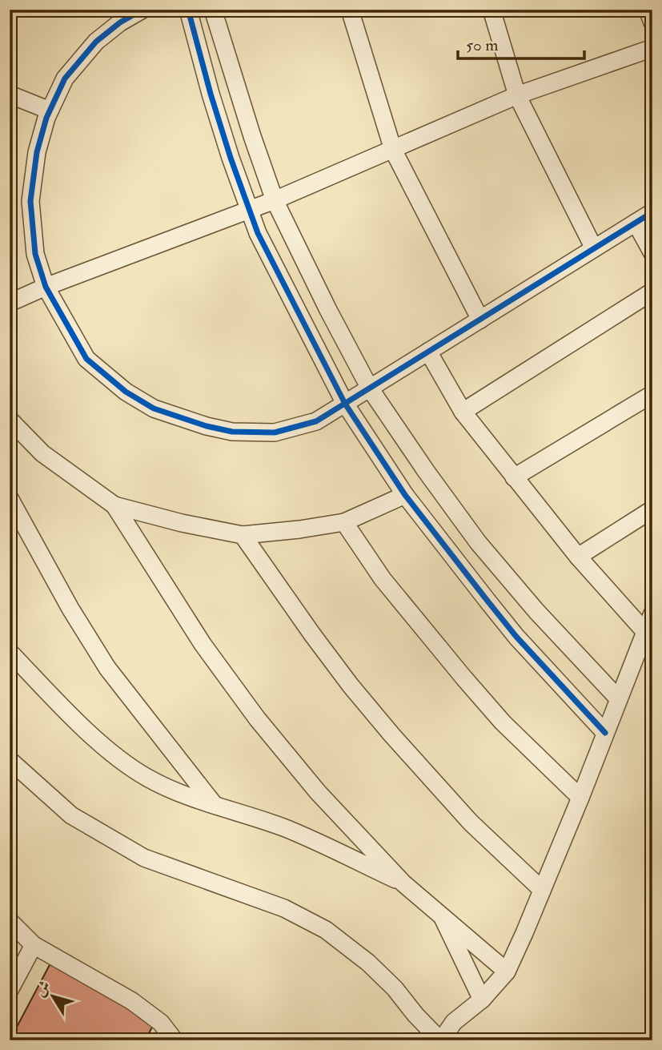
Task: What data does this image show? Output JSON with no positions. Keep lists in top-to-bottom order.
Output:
{
  "scale_bar": "50 m",
  "north": "top left"
}
